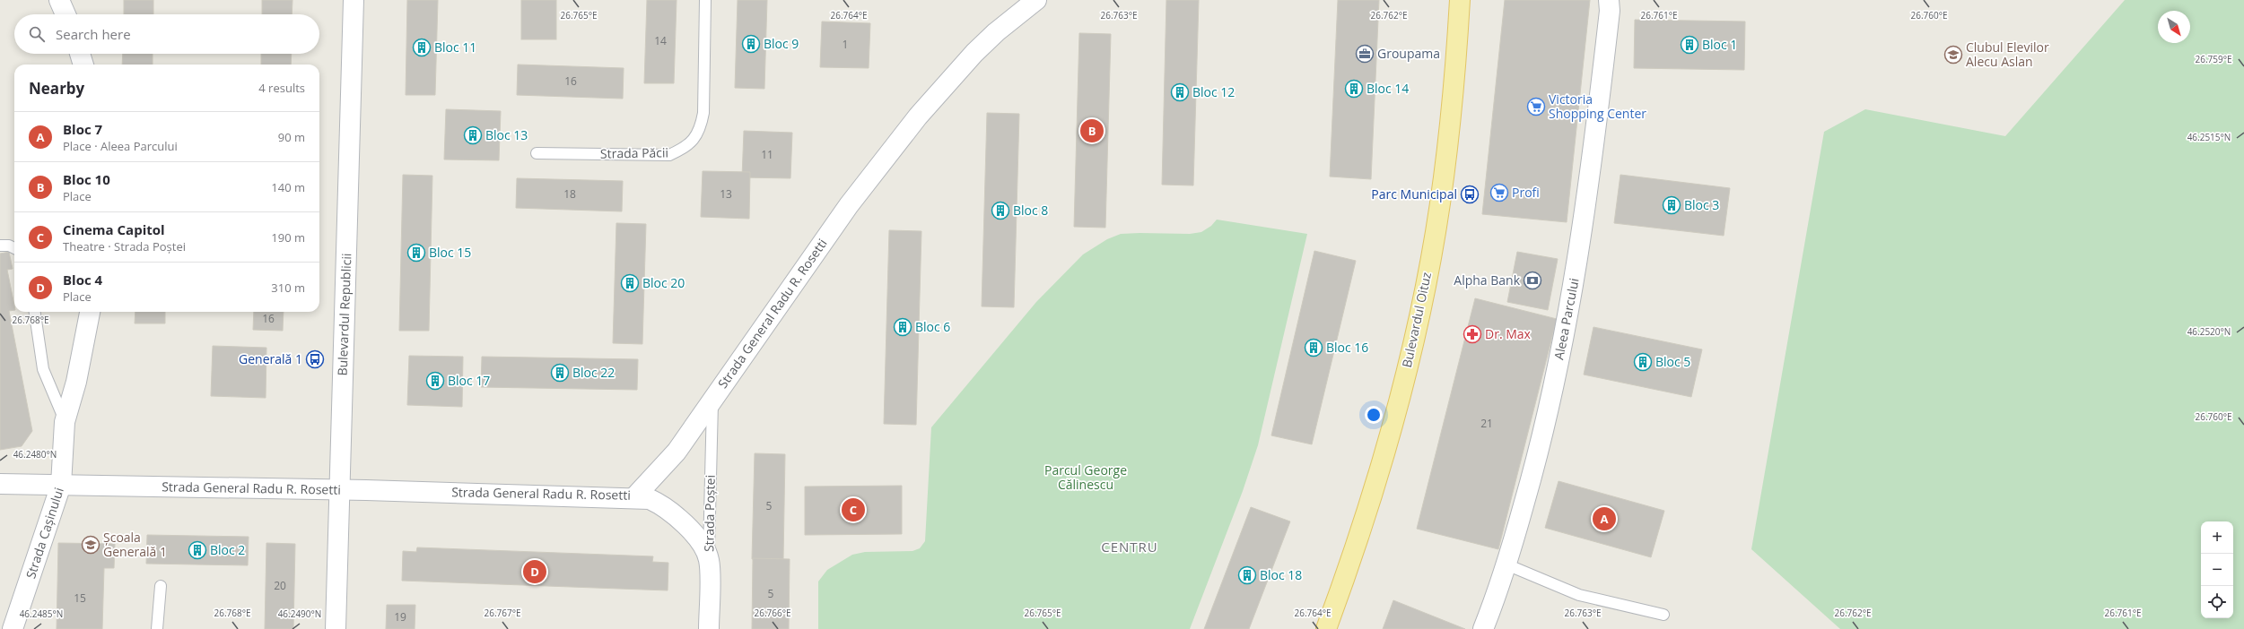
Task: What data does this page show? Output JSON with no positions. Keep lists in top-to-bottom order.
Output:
{
  "streets": {
    "main road": ["Bulevardul Oituz"],
    "street": [
      "Strada General Radu R. Rosetti",
      "Bulevardul Republicii",
      "Aleea Parcului",
      "Strada Poștei",
      "Strada Cașinului"
    ],
    "lane": ["Strada Păcii"]
  },
  "crossings": [
    ["Strada General Radu R. Rosetti", "Bulevardul Republicii"],
    ["Strada General Radu R. Rosetti", "Strada Poștei"],
    ["Strada General Radu R. Rosetti", "Strada Cașinului"]
  ],
  "districts": ["CENTRU"],
  "parks": ["Parcul George Călinescu"],
  "places": {
    "building": [
      "Bloc 9",
      "Bloc 1",
      "Bloc 11",
      "Bloc 14",
      "Bloc 12",
      "Bloc 13",
      "Bloc 3",
      "Bloc 8",
      "Bloc 15",
      "Bloc 20",
      "Bloc 6",
      "Bloc 16",
      "Bloc 5",
      "Bloc 22",
      "Bloc 17",
      "Bloc 2",
      "Bloc 18"
    ],
    "office": ["Groupama"],
    "school or university": ["Clubul Elevilor Alecu Aslan", "Școala Generală 1"],
    "supermarket": ["Victoria Shopping Center", "Profi"],
    "bus stop": ["Parc Municipal", "Generală 1"],
    "bank": ["Alpha Bank"],
    "pharmacy": ["Dr. Max"]
  },
  "house_numbers": [
    "14",
    "1",
    "16",
    "11",
    "18",
    "13",
    "16",
    "21",
    "5",
    "20",
    "5",
    "15",
    "19"
  ],
  "north": "bottom right",
  "page": {
    "search": "Search here",
    "heading": ["Nearby", "4 results"],
    "list": [
      {
        "mark": "A",
        "name": "Bloc 7",
        "note": "Place · Aleea Parcului",
        "value": "90 m"
      },
      {
        "mark": "B",
        "name": "Bloc 10",
        "note": "Place",
        "value": "140 m"
      },
      {
        "mark": "C",
        "name": "Cinema Capitol",
        "note": "Theatre · Strada Poștei",
        "value": "190 m"
      },
      {
        "mark": "D",
        "name": "Bloc 4",
        "note": "Place",
        "value": "310 m"
      }
    ],
    "pins": [
      "B",
      "C",
      "A",
      "D"
    ],
    "map_buttons": ["+", "−"]
  },
  "coordinates": [
    "26.765°E",
    "26.764°E",
    "26.763°E",
    "26.762°E",
    "26.761°E",
    "26.760°E",
    "26.759°E",
    "46.2515°N",
    "26.768°E",
    "46.2520°N",
    "46.2480°N",
    "26.767°E",
    "26.766°E",
    "46.2485°N",
    "46.2490°N"
  ]
}
